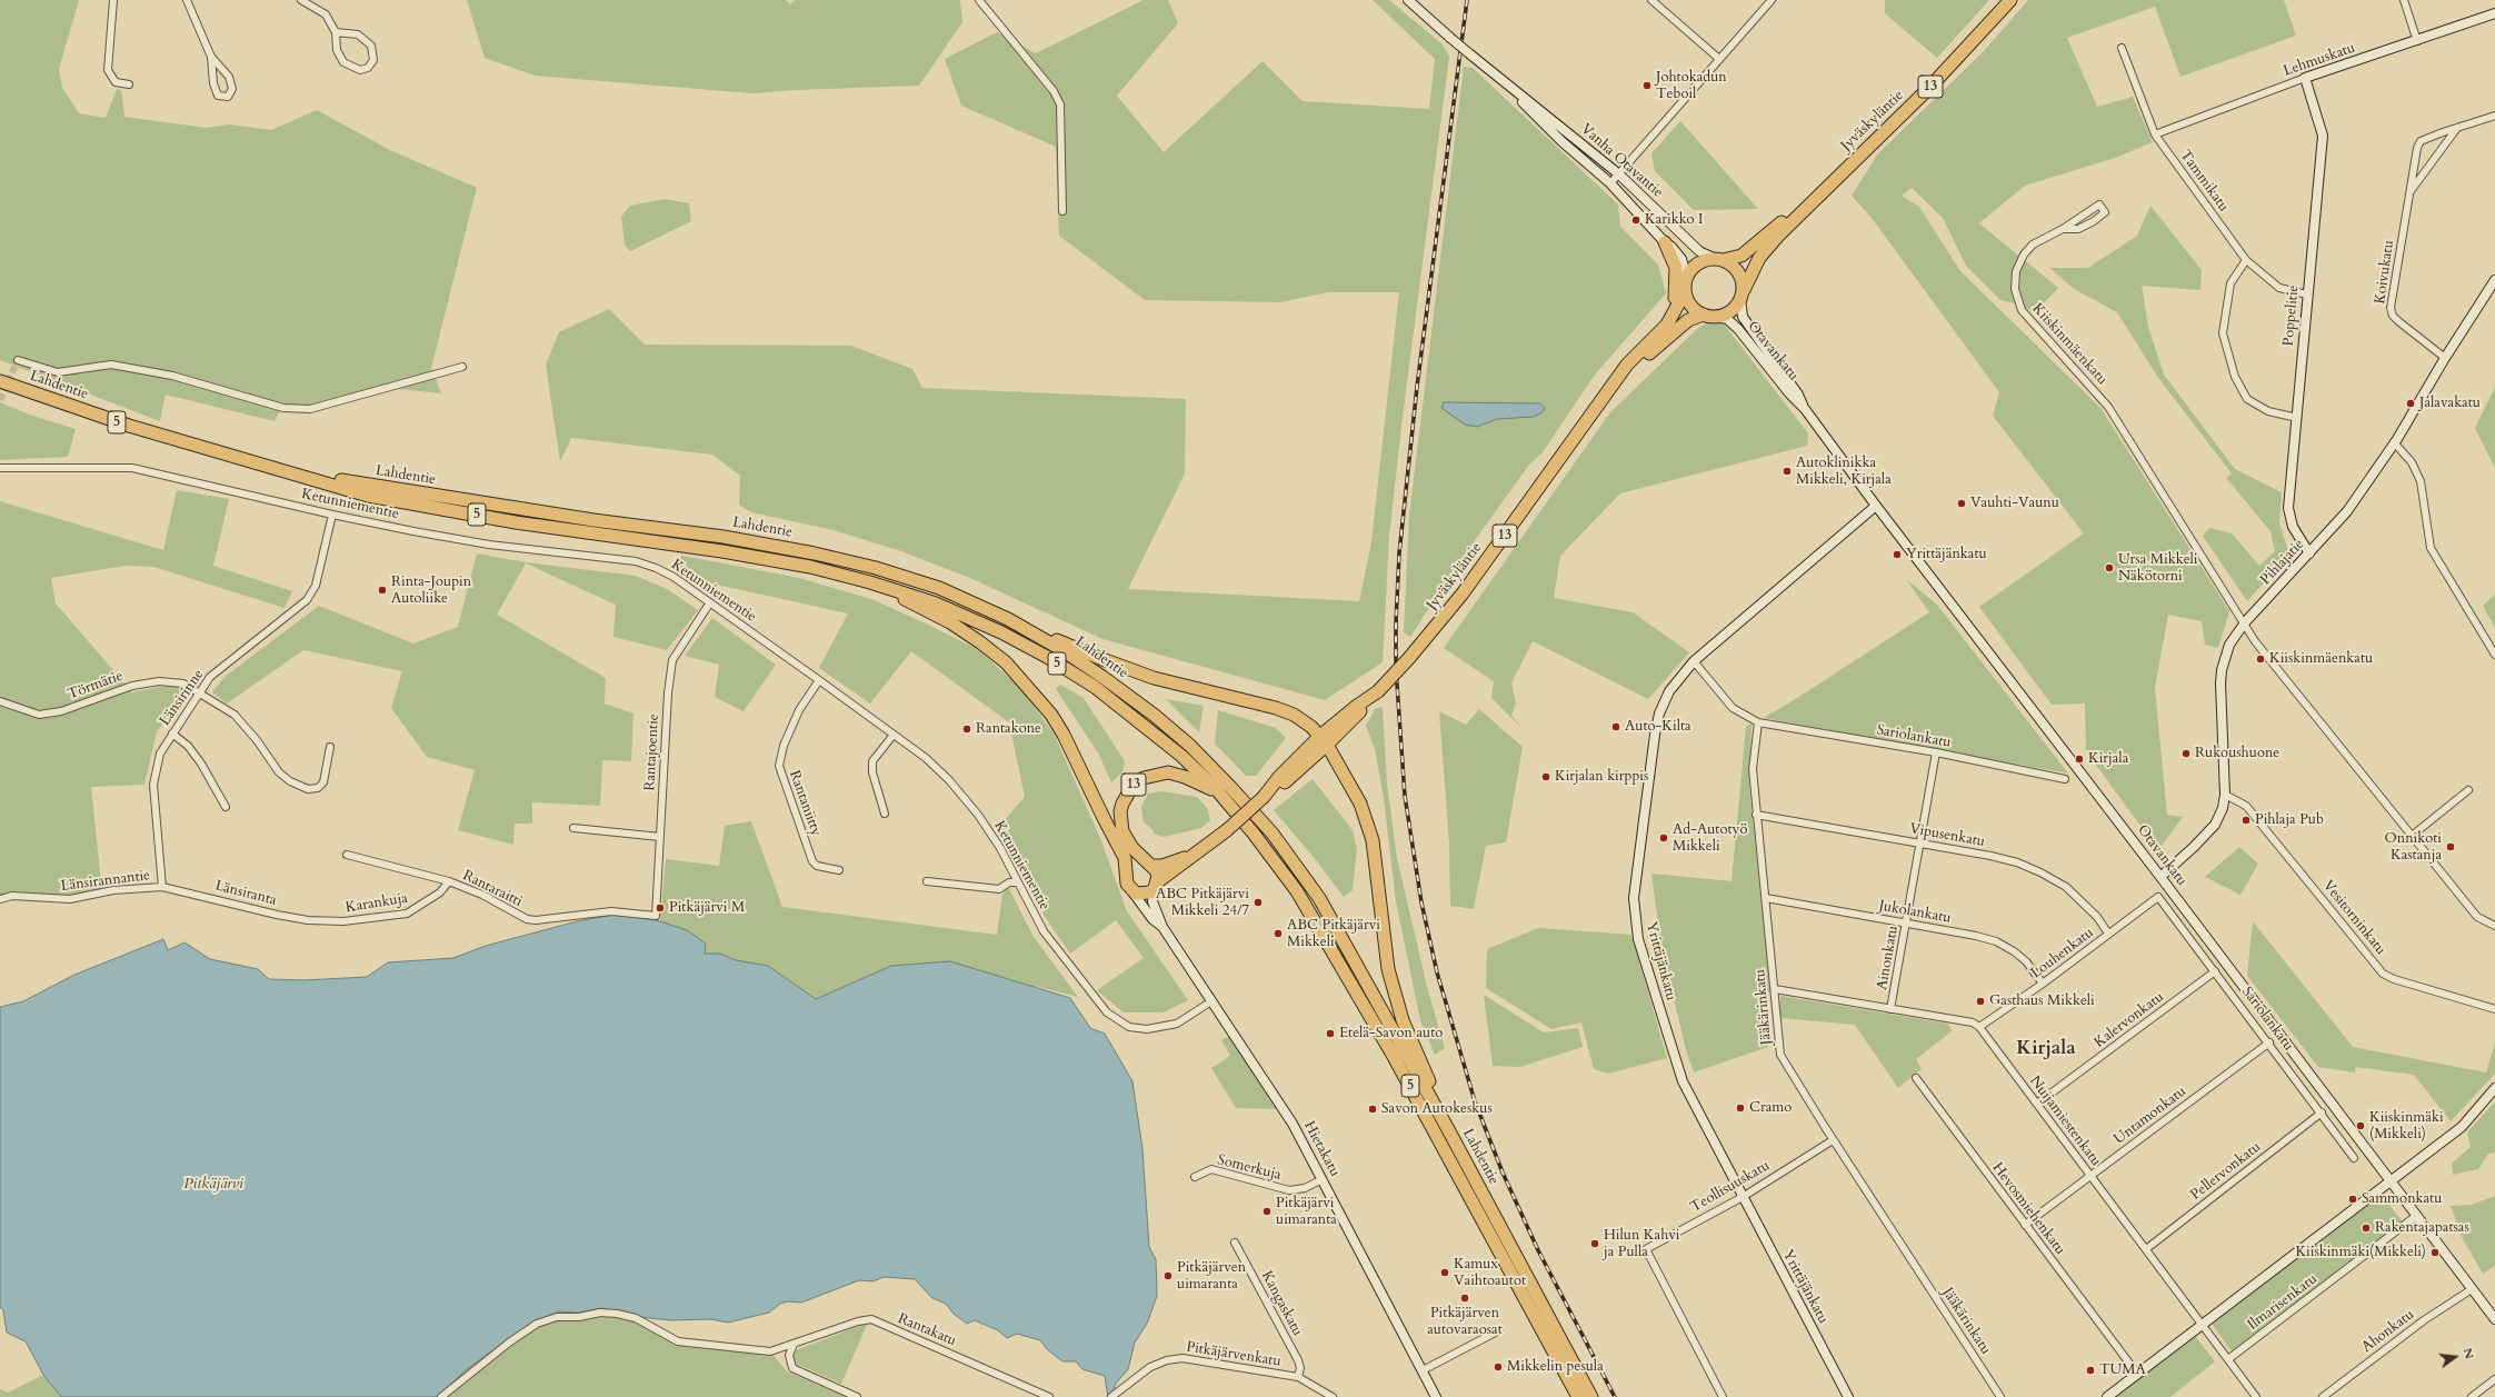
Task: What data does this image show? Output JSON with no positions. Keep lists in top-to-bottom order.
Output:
{
  "streets": {
    "highway": [
      "13",
      "Jyväskyläntie",
      "Lahdentie",
      "5"
    ],
    "street": [
      "Lehmuskatu",
      "Vanha Otavantie",
      "Tammikatu",
      "Koivukatu",
      "Poppelitie",
      "Kiiskinmäenkatu",
      "Otavankatu",
      "Ketunniementie",
      "Pihlajatie",
      "Törmätie",
      "Länsirinne",
      "Sariolankatu",
      "Rantajoentie",
      "Rantaniitty",
      "Vipusenkatu",
      "Länsirannantie",
      "Rantaraitti",
      "Länsiranta",
      "Karankuja",
      "Jukolankatu",
      "Vesitorninkatu",
      "Louhenkatu",
      "Ainonkatu",
      "Yrittäjänkatu",
      "Jääkärinkatu",
      "Kalervonkatu",
      "Untamonkatu",
      "Nuijamiestenkatu",
      "Hietakatu",
      "Somerkuja",
      "Pellervonkatu",
      "Teollisuuskatu",
      "Hevosmiehenkatu",
      "Ilmarisenkatu",
      "Kangaskatu",
      "Rantakatu",
      "Ahonkatu",
      "Pitkäjärvenkatu"
    ]
  },
  "crossings": [
    ["Lehmuskatu", "Tammikatu"],
    ["Lehmuskatu", "Poppelitie"],
    ["13", "Jyväskyläntie"],
    ["13", "Vanha Otavantie"],
    ["13", "Otavankatu"],
    ["13", "Lahdentie"],
    ["13", "Hietakatu"],
    ["Jyväskyläntie", "Vanha Otavantie"],
    ["Jyväskyläntie", "Otavankatu"],
    ["Jyväskyläntie", "Hietakatu"],
    ["Vanha Otavantie", "Otavankatu"],
    ["Tammikatu", "Poppelitie"],
    ["Koivukatu", "Pihlajatie"],
    ["Poppelitie", "Pihlajatie"],
    ["Kiiskinmäenkatu", "Pihlajatie"],
    ["Otavankatu", "Pihlajatie"],
    ["Otavankatu", "Yrittäjänkatu"],
    ["Otavankatu", "Ilmarisenkatu"],
    ["Otavankatu", "Ahonkatu"],
    ["Ketunniementie", "Länsirinne"],
    ["Ketunniementie", "Rantajoentie"],
    ["Ketunniementie", "Rantaniitty"],
    ["Ketunniementie", "Hietakatu"],
    ["Pihlajatie", "Vesitorninkatu"],
    ["Törmätie", "Länsirinne"],
    ["Länsirinne", "Länsirannantie"],
    ["Länsirinne", "Länsiranta"],
    ["Sariolankatu", "Louhenkatu"],
    ["Sariolankatu", "Ainonkatu"],
    ["Sariolankatu", "Jääkärinkatu"],
    ["Sariolankatu", "Kalervonkatu"],
    ["Sariolankatu", "Untamonkatu"],
    ["Sariolankatu", "Pellervonkatu"],
    ["Rantajoentie", "Rantaraitti"],
    ["Vipusenkatu", "Louhenkatu"],
    ["Vipusenkatu", "Ainonkatu"],
    ["Vipusenkatu", "Jääkärinkatu"],
    ["Länsirannantie", "Länsiranta"],
    ["Rantaraitti", "Karankuja"],
    ["Länsiranta", "Karankuja"],
    ["Jukolankatu", "Louhenkatu"],
    ["Jukolankatu", "Ainonkatu"],
    ["Jukolankatu", "Jääkärinkatu"],
    ["Louhenkatu", "Nuijamiestenkatu"],
    ["Yrittäjänkatu", "Teollisuuskatu"],
    ["Jääkärinkatu", "Teollisuuskatu"],
    ["Kalervonkatu", "Nuijamiestenkatu"],
    ["Untamonkatu", "Nuijamiestenkatu"],
    ["Untamonkatu", "Hevosmiehenkatu"],
    ["Nuijamiestenkatu", "Pellervonkatu"],
    ["Nuijamiestenkatu", "Ilmarisenkatu"],
    ["Hietakatu", "Somerkuja"],
    ["Kangaskatu", "Pitkäjärvenkatu"]
  ],
  "districts": ["Kirjala"],
  "water": ["Pitkäjärvi"],
  "places": [
    "Johtokadun Teboil",
    "Karikko I",
    "Jalavakatu",
    "Autoklinikka Mikkeli, Kirjala",
    "Vauhti-Vaunu",
    "Yrittäjänkatu",
    "Ursa Mikkeli Näkötorni",
    "Rinta-Joupin Autoliike",
    "Kiiskinmäenkatu",
    "Auto-Kilta",
    "Rantakone",
    "Rukoushuone",
    "Kirjala",
    "Kirjalan kirppis",
    "Pihlaja Pub",
    "Ad-Autotyö Mikkeli",
    "Onnikoti Kastanja",
    "ABC Pitkäjärvi Mikkeli 24/7",
    "Pitkäjärvi M",
    "ABC Pitkäjärvi Mikkeli",
    "Gasthaus Mikkeli",
    "Etelä-Savon auto",
    "Cramo",
    "Savon Autokeskus",
    "Kiiskinmäki (Mikkeli)",
    "Sammonkatu",
    "Pitkäjärvi uimaranta",
    "Rakentajapatsas",
    "Hilun Kahvi ja Pulla",
    "Kiiskinmäki(Mikkeli)",
    "Kamux Vaihtoautot",
    "Pitkäjärven uimaranta",
    "Pitkäjärven autovaraosat",
    "Mikkelin pesula",
    "TUMA"
  ],
  "north": "right"
}
